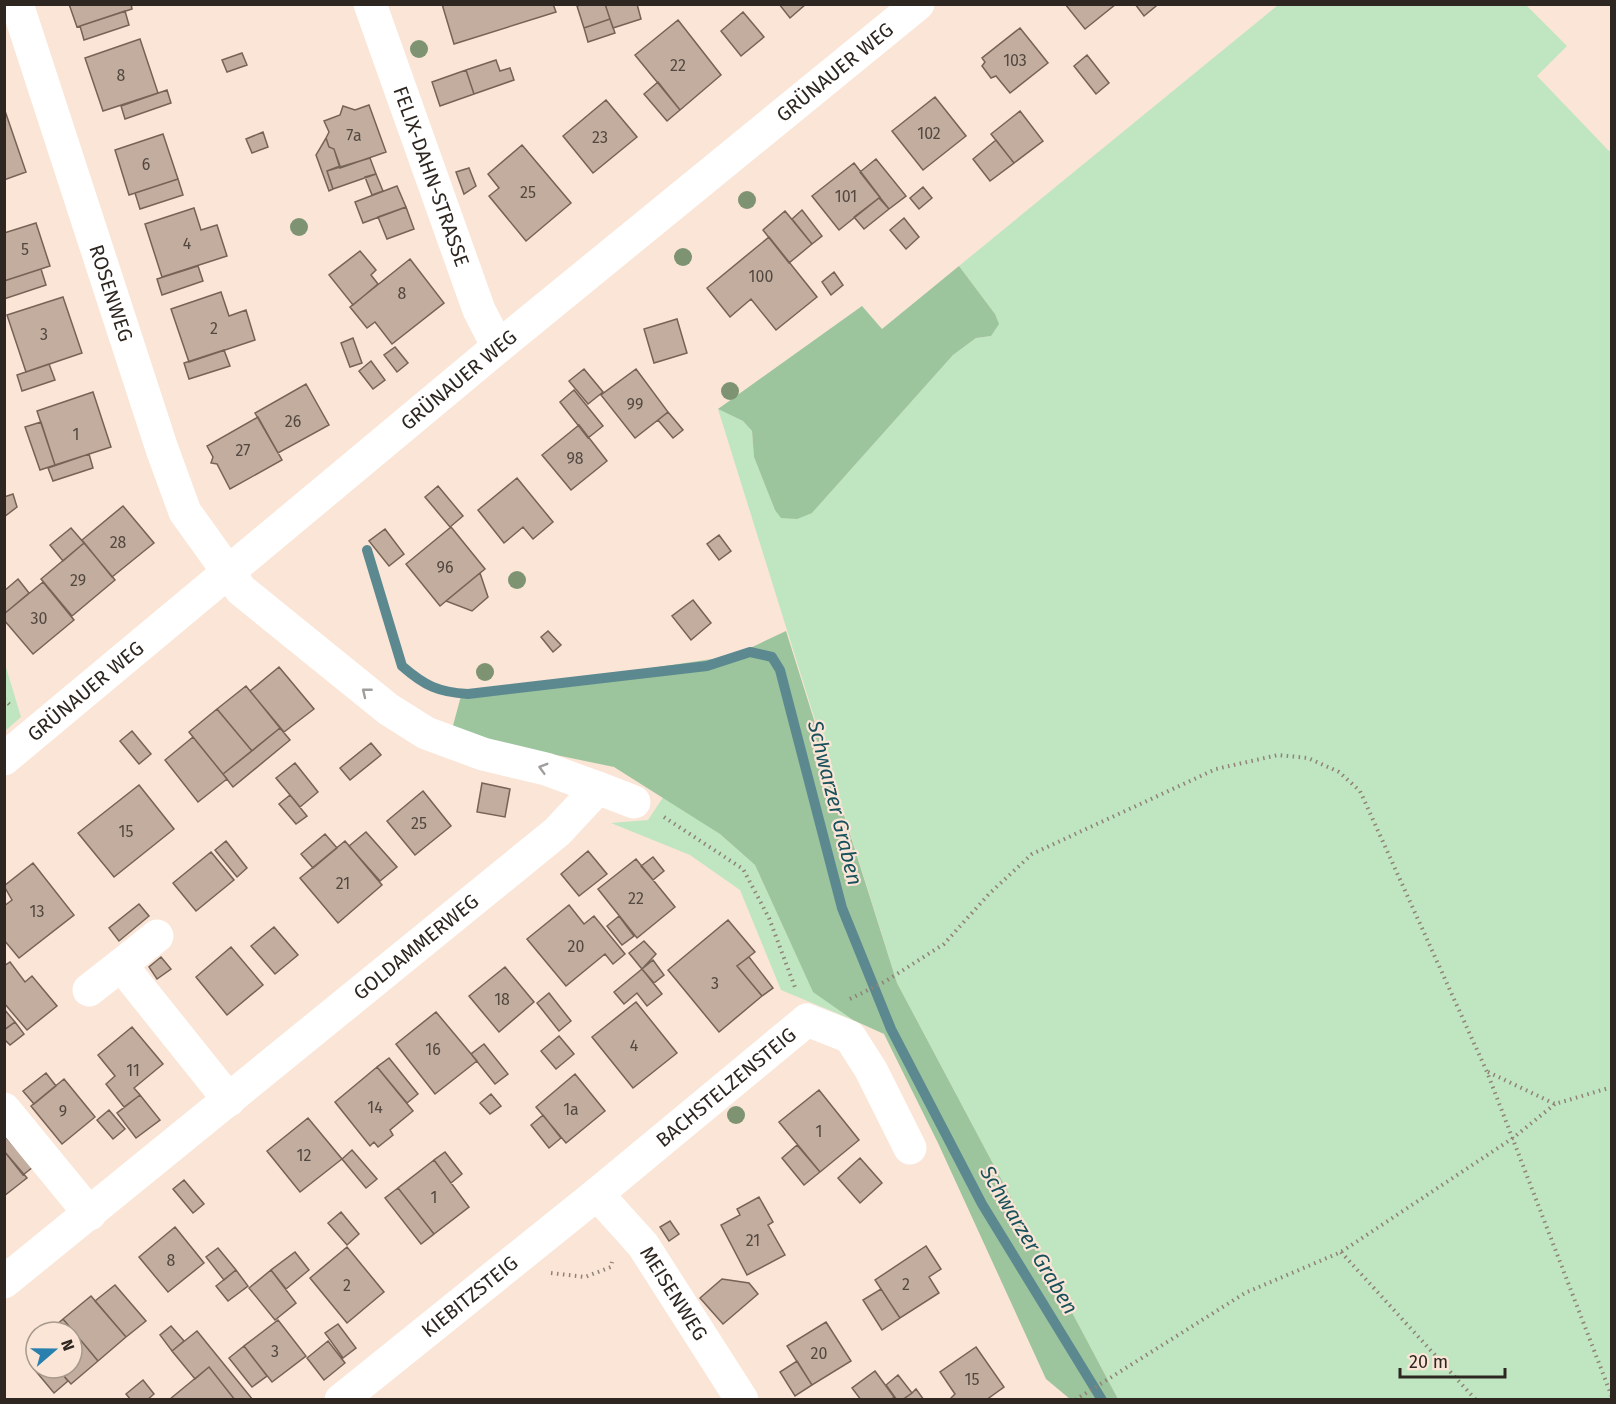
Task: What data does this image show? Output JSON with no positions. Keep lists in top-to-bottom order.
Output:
{
  "streets": {
    "street": [
      "GRÜNAUER WEG",
      "FELIX-DAHN-STRASSE",
      "ROSENWEG",
      "GOLDAMMERWEG",
      "BACHSTELZENSTEIG",
      "MEISENWEG",
      "KIEBITZSTEIG"
    ]
  },
  "crossings": [
    ["GRÜNAUER WEG", "FELIX-DAHN-STRASSE"],
    ["GRÜNAUER WEG", "ROSENWEG"],
    ["BACHSTELZENSTEIG", "MEISENWEG"],
    ["BACHSTELZENSTEIG", "KIEBITZSTEIG"],
    ["MEISENWEG", "KIEBITZSTEIG"]
  ],
  "water": ["Schwarzer Graben"],
  "house_numbers": [
    "103",
    "22",
    "8",
    "102",
    "7a",
    "23",
    "6",
    "25",
    "101",
    "4",
    "5",
    "100",
    "8",
    "2",
    "3",
    "99",
    "26",
    "1",
    "27",
    "98",
    "28",
    "96",
    "29",
    "30",
    "25",
    "15",
    "21",
    "22",
    "13",
    "20",
    "3",
    "18",
    "4",
    "16",
    "11",
    "14",
    "1a",
    "9",
    "1",
    "12",
    "1",
    "21",
    "8",
    "2",
    "2",
    "3",
    "20",
    "15"
  ],
  "scale_bar": "20 m",
  "north": "right"
}
